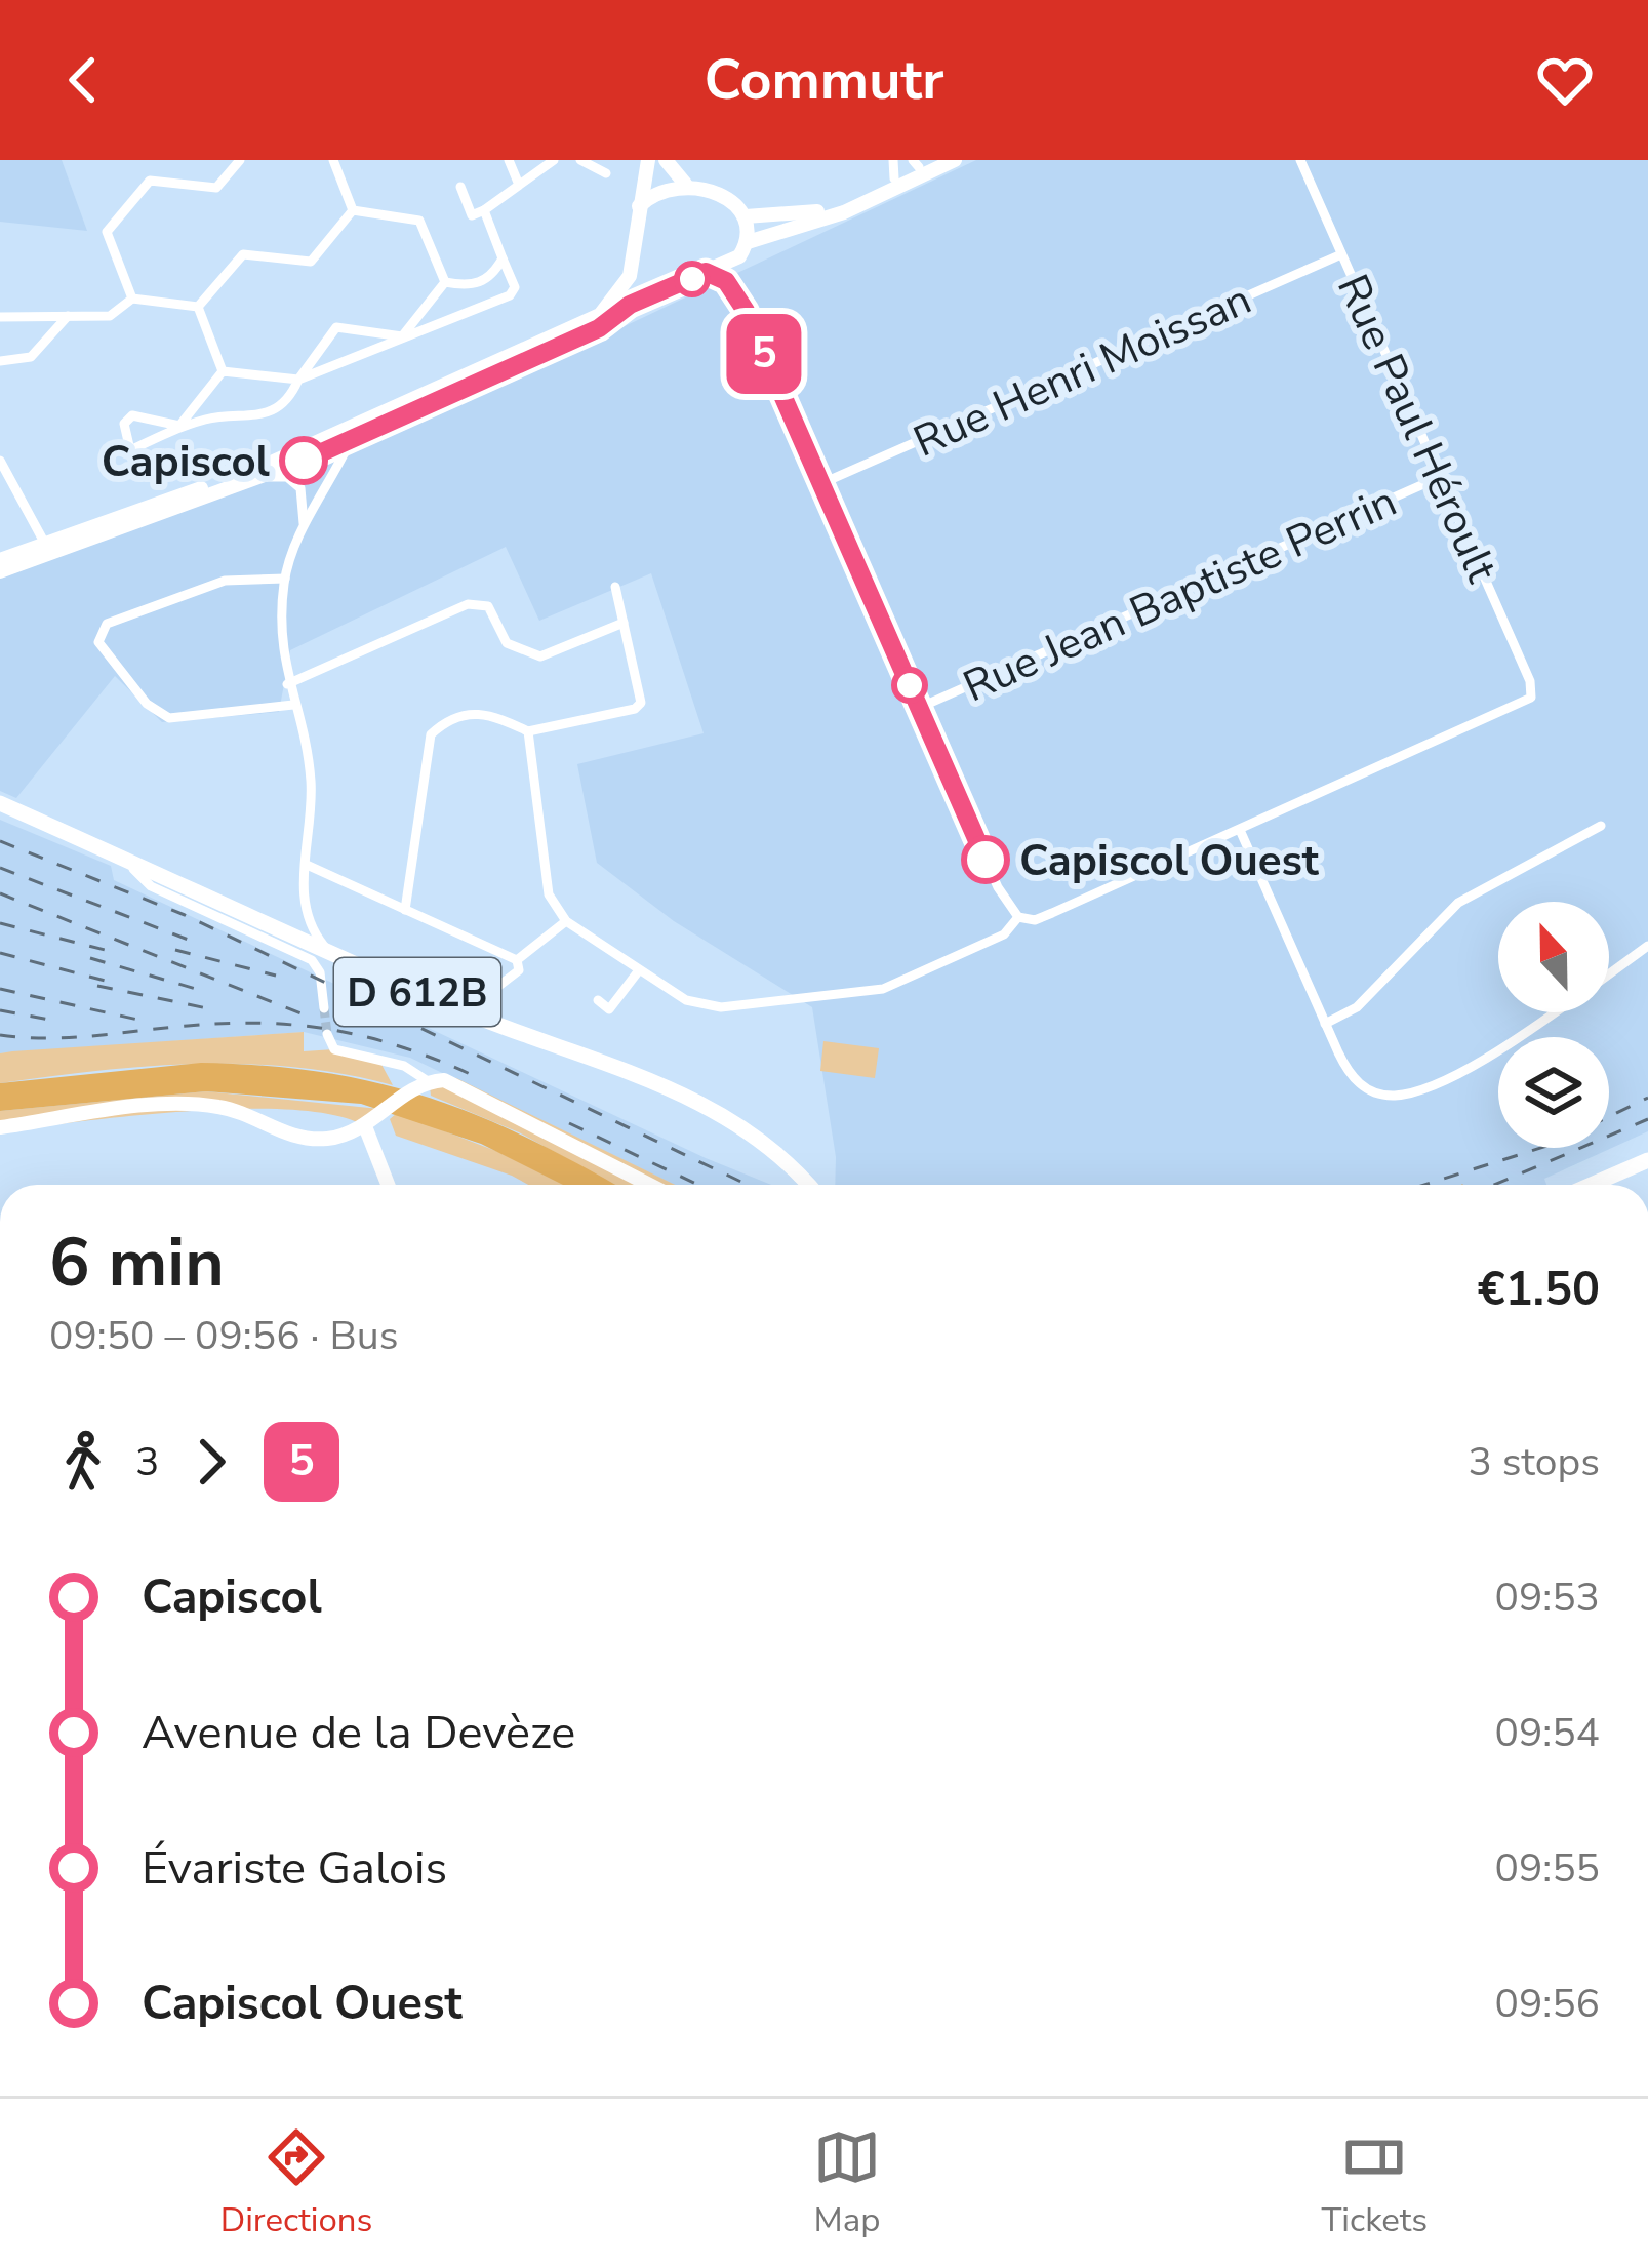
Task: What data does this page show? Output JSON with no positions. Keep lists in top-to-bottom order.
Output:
{
  "streets": {
    "main road": ["D 612B"],
    "street": ["Rue Henri Moissan", "Rue Paul Héroult", "Rue Jean Baptiste Perrin"]
  },
  "crossings": [
    ["Rue Henri Moissan", "Rue Paul Héroult"],
    ["Rue Paul Héroult", "Rue Jean Baptiste Perrin"]
  ],
  "places": ["Capiscol", "Capiscol Ouest"],
  "lines": ["bus line 5"],
  "north": "top",
  "page": {
    "header": "Commutr",
    "on_map": "5",
    "heading": ["6 min", "09:50 – 09:56 · Bus", "€1.50"],
    "legs": ["3", "5", "3 stops"],
    "list": [
      {
        "name": "Capiscol",
        "value": "09:53"
      },
      {
        "name": "Avenue de la Devèze",
        "value": "09:54"
      },
      {
        "name": "Évariste Galois",
        "value": "09:55"
      },
      {
        "name": "Capiscol Ouest",
        "value": "09:56"
      }
    ],
    "tabs": ["Directions", "Map", "Tickets"]
  }
}
